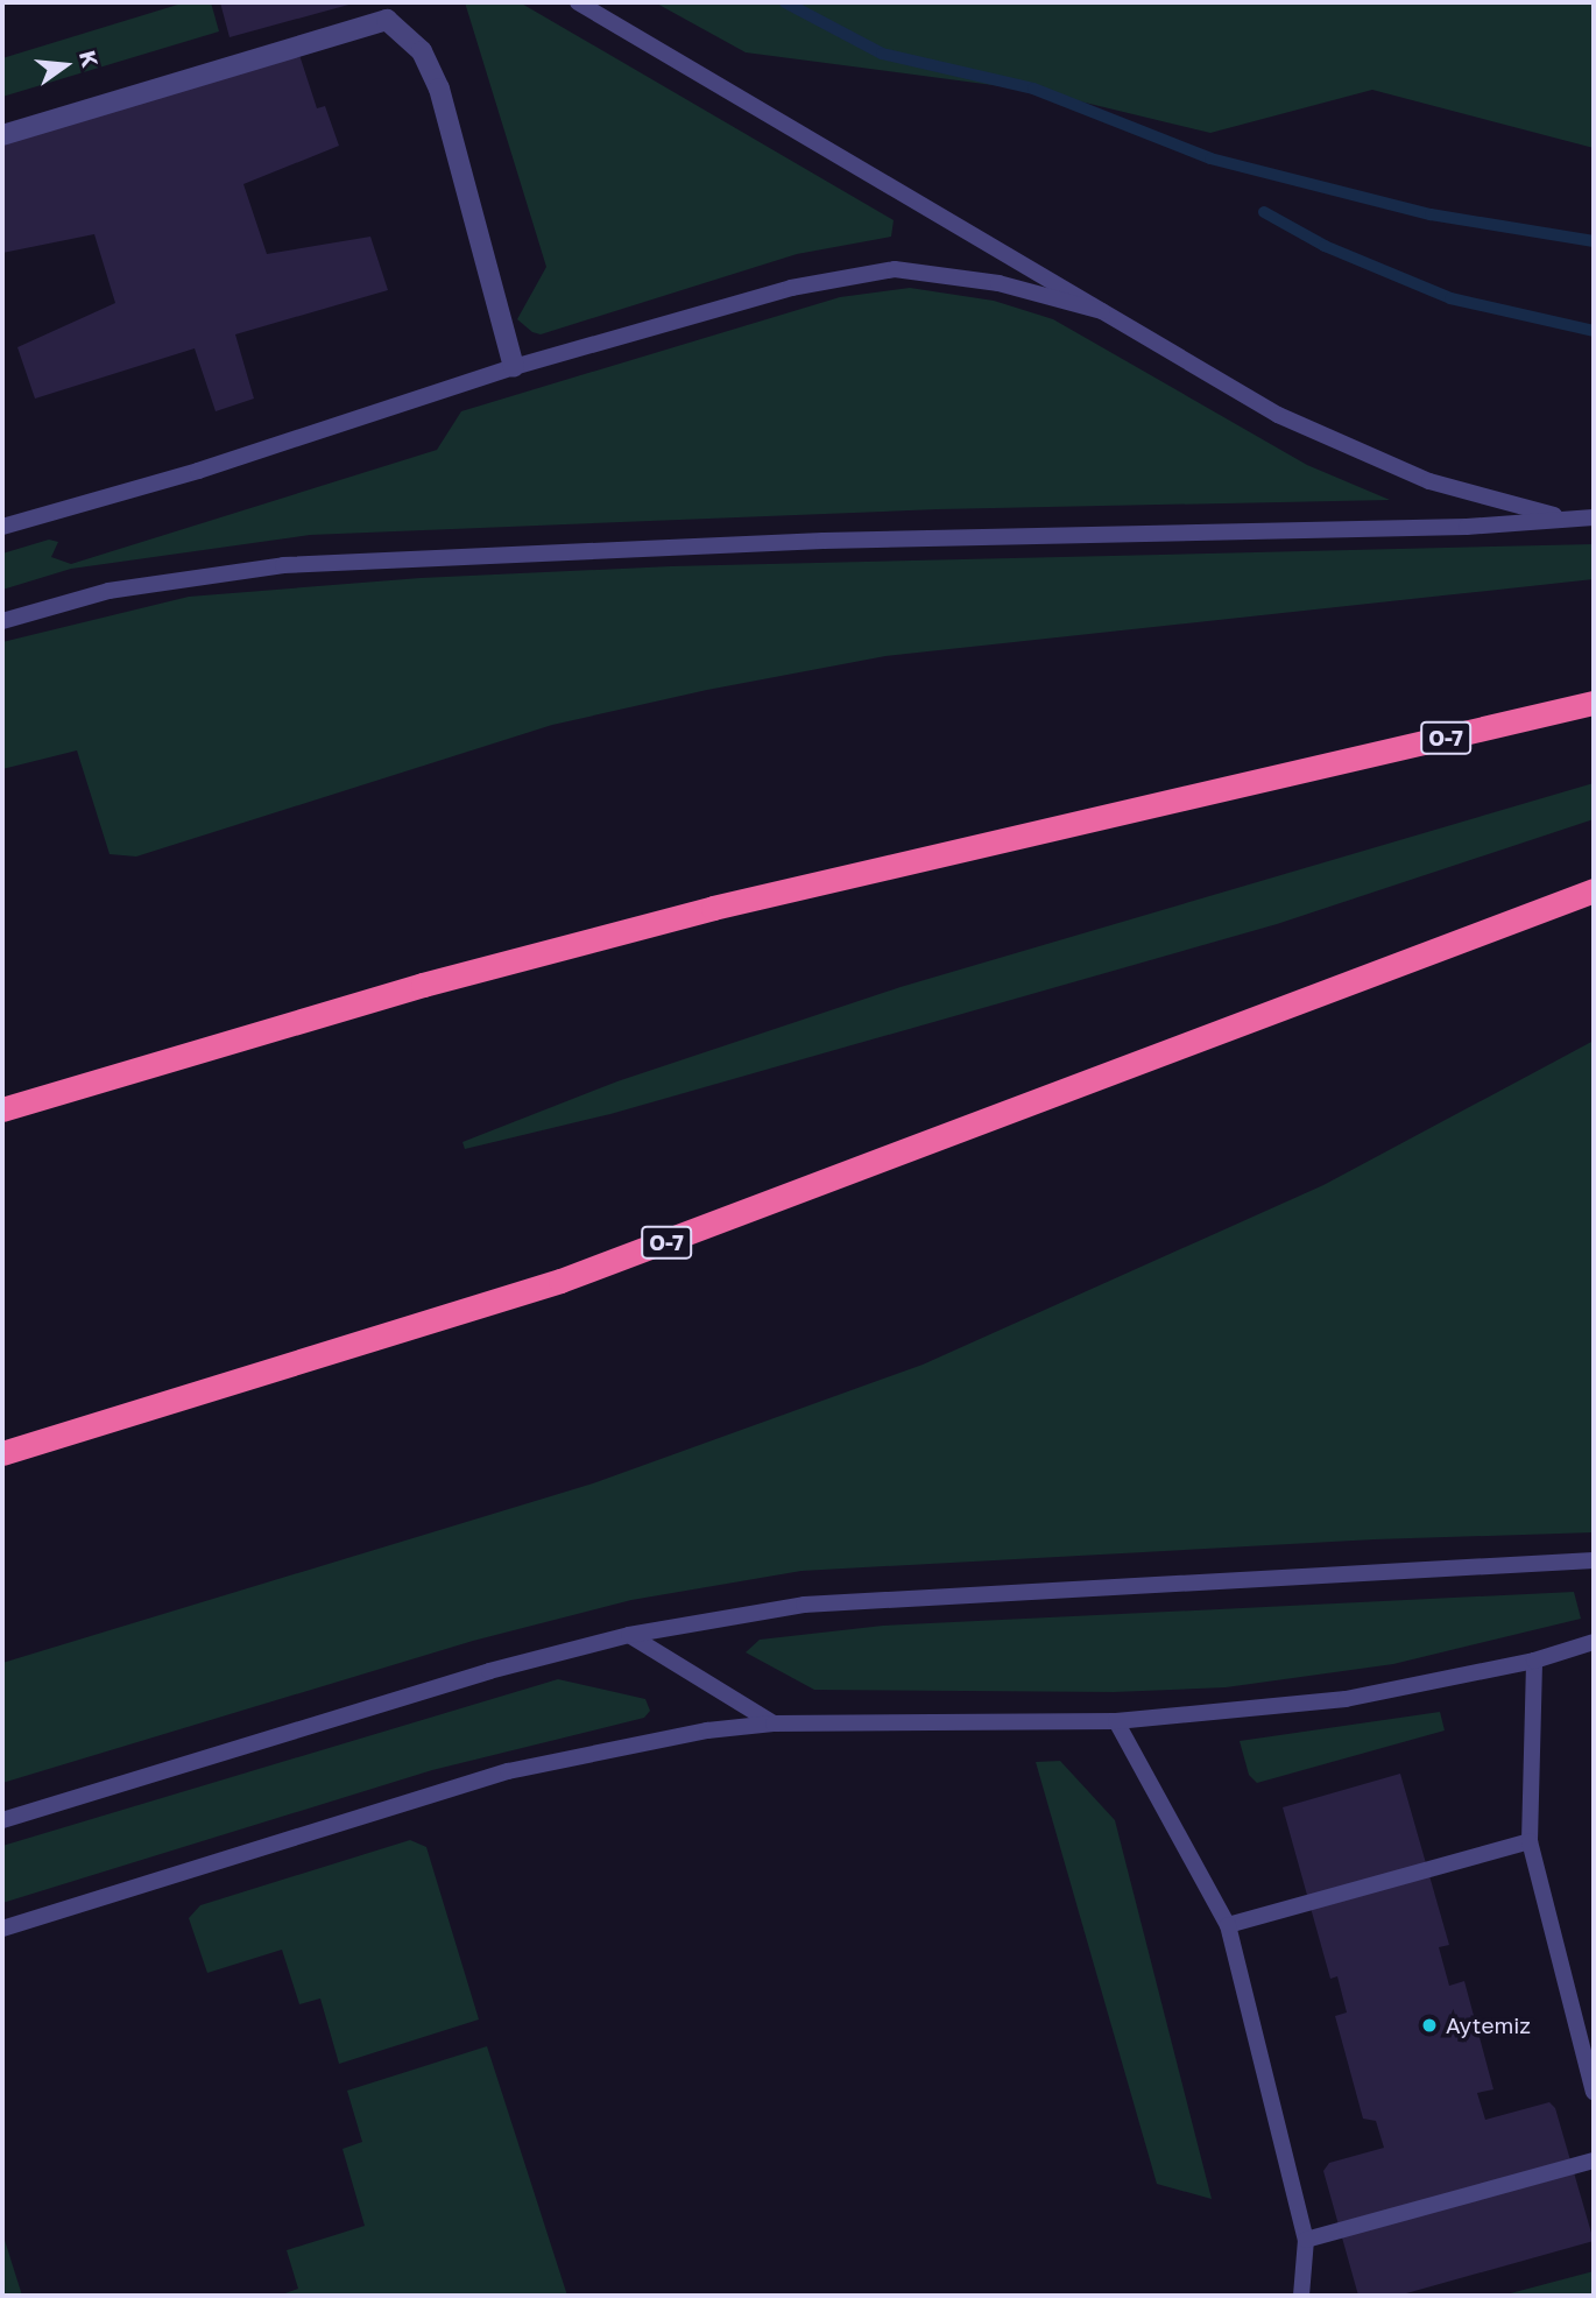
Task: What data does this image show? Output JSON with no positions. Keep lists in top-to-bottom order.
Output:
{
  "streets": {
    "highway": ["O-7"]
  },
  "places": ["Aytemiz"],
  "north": "right"
}
